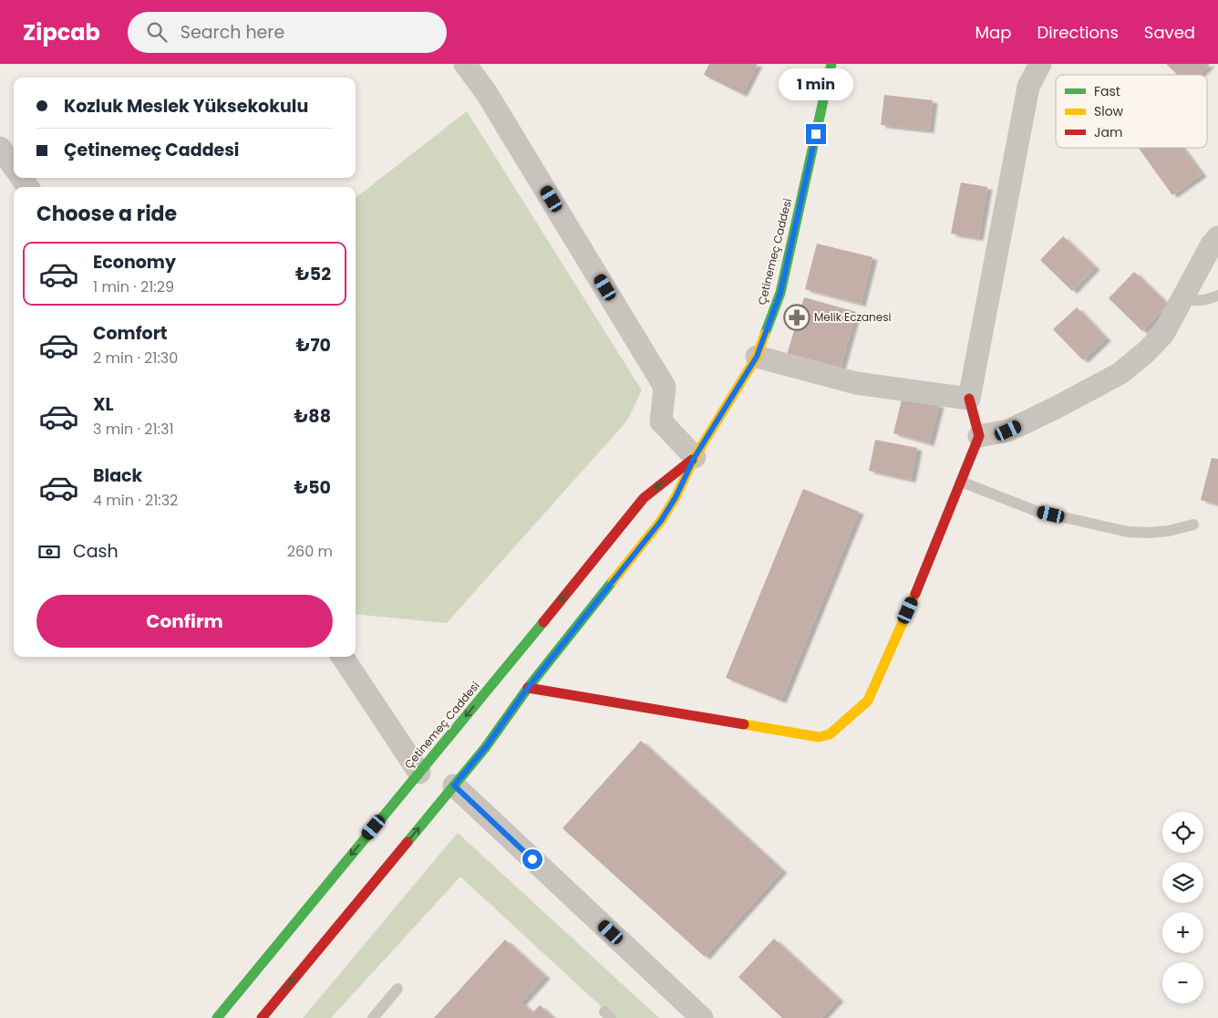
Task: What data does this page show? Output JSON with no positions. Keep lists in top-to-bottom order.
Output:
{
  "streets": {
    "main road": ["Çetinemeç Caddesi"]
  },
  "places": {
    "pharmacy": ["Melik Eczanesi"]
  },
  "legend": ["Fast", "Slow", "Jam"],
  "page": {
    "header": "Zipcab",
    "search": "Search here",
    "nav": ["Map", "Directions", "Saved"],
    "bubble": "1 min",
    "banner": ["Kozluk Meslek Yüksekokulu", "Çetinemeç Caddesi"],
    "heading": "Choose a ride",
    "list": [
      {
        "name": "Economy",
        "note": "1 min · 21:29",
        "value": "₺52"
      },
      {
        "name": "Comfort",
        "note": "2 min · 21:30",
        "value": "₺70"
      },
      {
        "name": "XL",
        "note": "3 min · 21:31",
        "value": "₺88"
      },
      {
        "name": "Black",
        "note": "4 min · 21:32",
        "value": "₺50"
      }
    ],
    "pay": ["Cash", "260 m"],
    "buttons": "Confirm",
    "map_buttons": ["+", "−"]
  }
}
